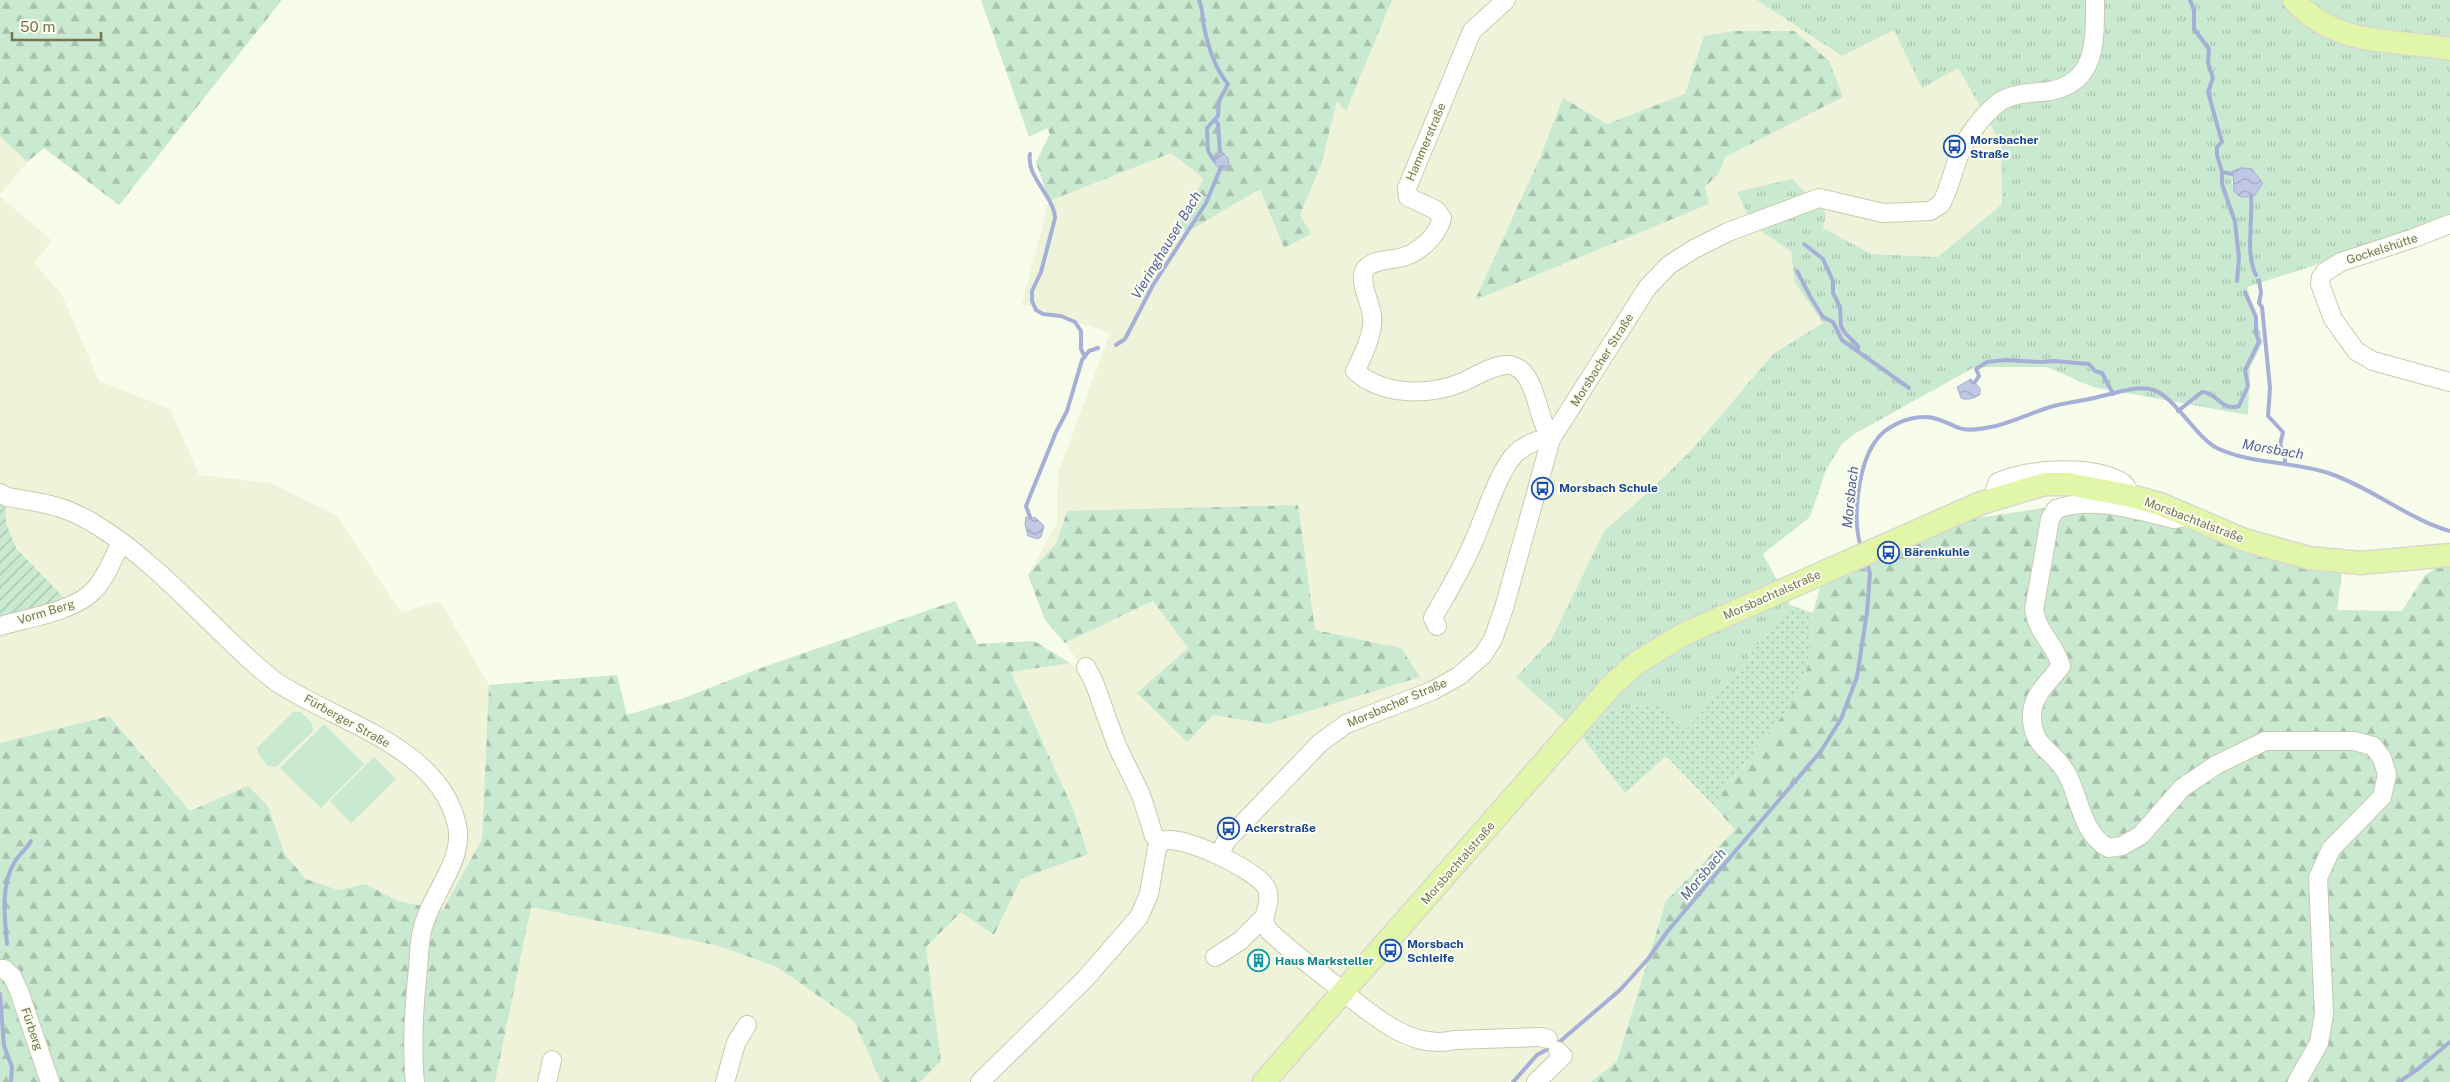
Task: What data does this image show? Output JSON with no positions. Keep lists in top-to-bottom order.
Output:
{
  "streets": {
    "main road": ["Morsbachtalstraße"],
    "street": [
      "Hammerstraße",
      "Gockelshütte",
      "Morsbacher Straße",
      "Vorm Berg",
      "Fürberger Straße",
      "Fürberg"
    ]
  },
  "crossings": [
    ["Hammerstraße", "Morsbacher Straße"],
    ["Vorm Berg", "Fürberger Straße"]
  ],
  "water": ["Vieringhauser Bach", "Morsbach"],
  "places": {
    "bus stop": [
      "Morsbacher Straße",
      "Morsbach Schule",
      "Bärenkuhle",
      "Ackerstraße",
      "Morsbach Schleife"
    ],
    "building": ["Haus Marksteller"]
  },
  "scale_bar": "50 m"
}
